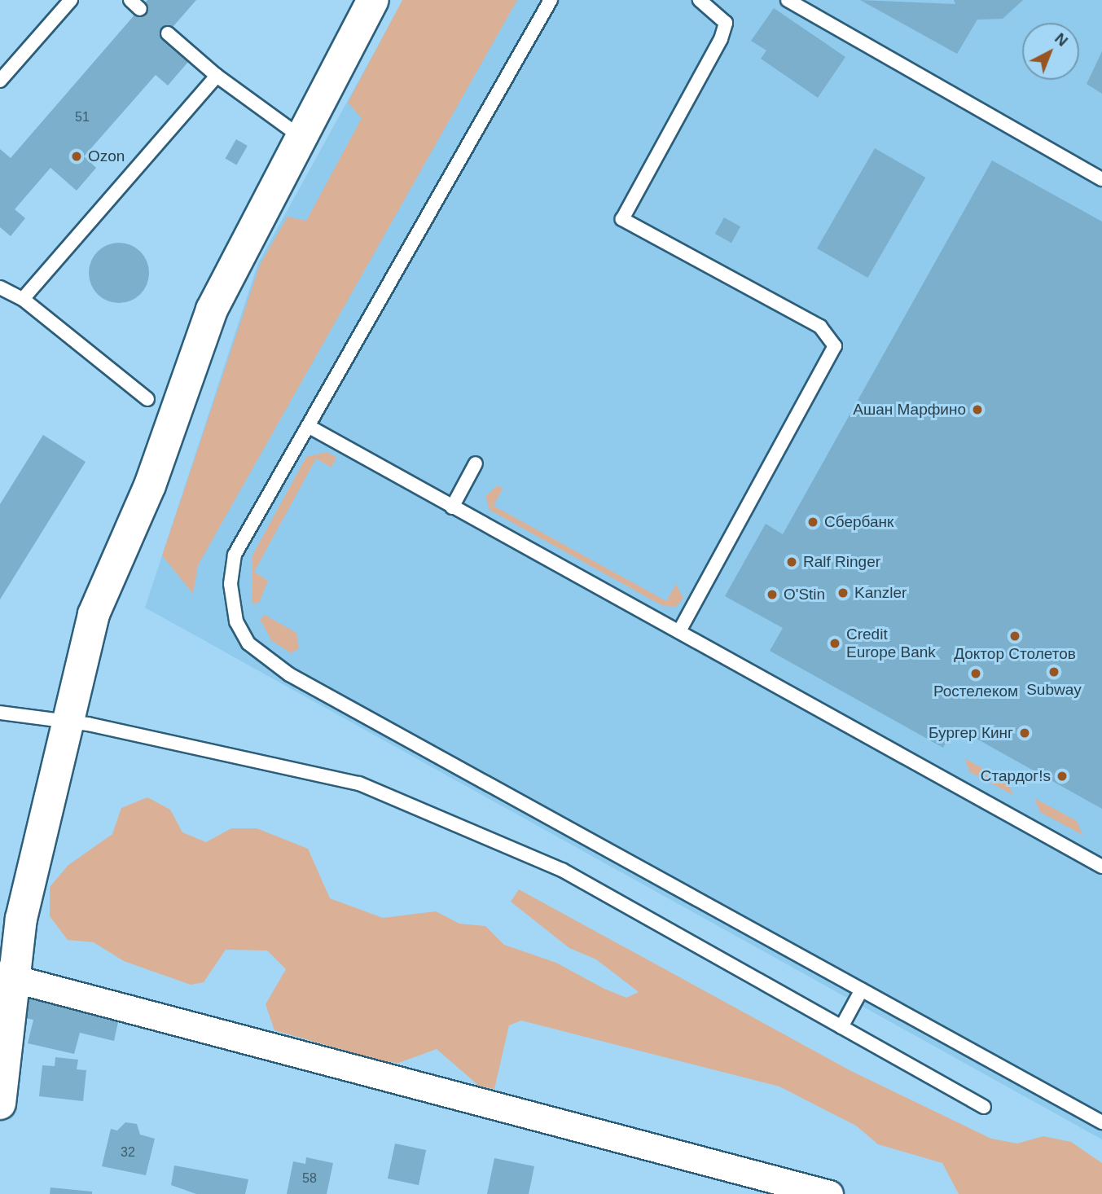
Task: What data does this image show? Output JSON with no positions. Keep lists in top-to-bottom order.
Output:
{
  "places": [
    "Ozon",
    "Ашан Марфино",
    "Сбербанк",
    "Ralf Ringer",
    "Kanzler",
    "O'Stin",
    "Доктор Столетов",
    "Credit Europe Bank",
    "Subway",
    "Ростелеком",
    "Бургер Кинг",
    "Стардог!s"
  ],
  "house_numbers": ["51", "32", "58"],
  "north": "top right"
}
